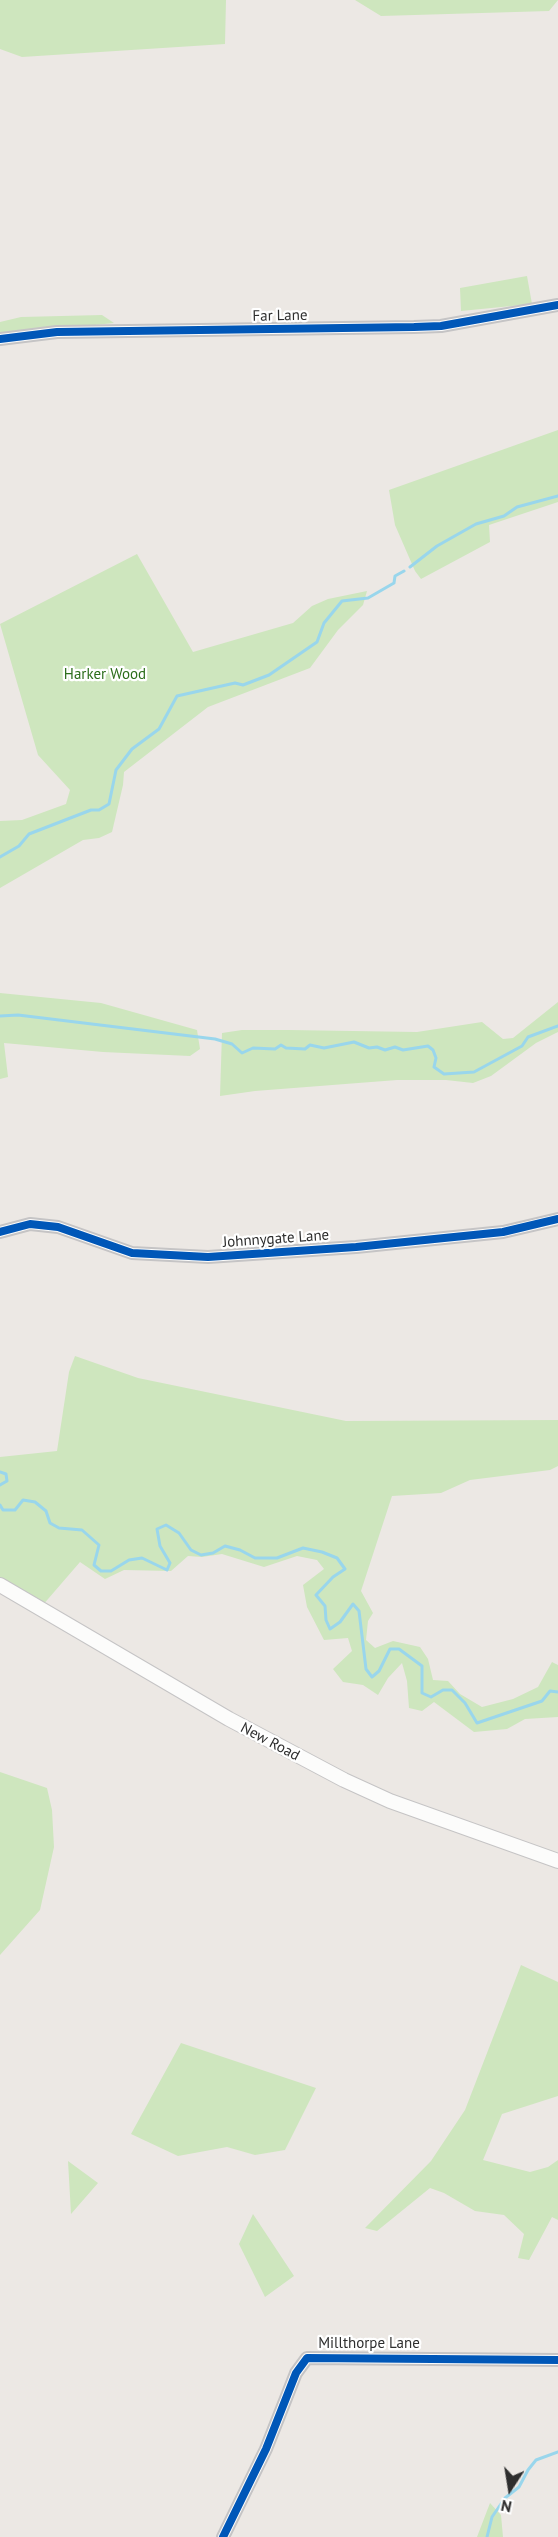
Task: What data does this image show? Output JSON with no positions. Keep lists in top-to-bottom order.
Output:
{
  "streets": {
    "main road": ["New Road"],
    "street": ["Far Lane", "Johnnygate Lane", "Millthorpe Lane"]
  },
  "parks": ["Harker Wood"],
  "north": "bottom"
}
